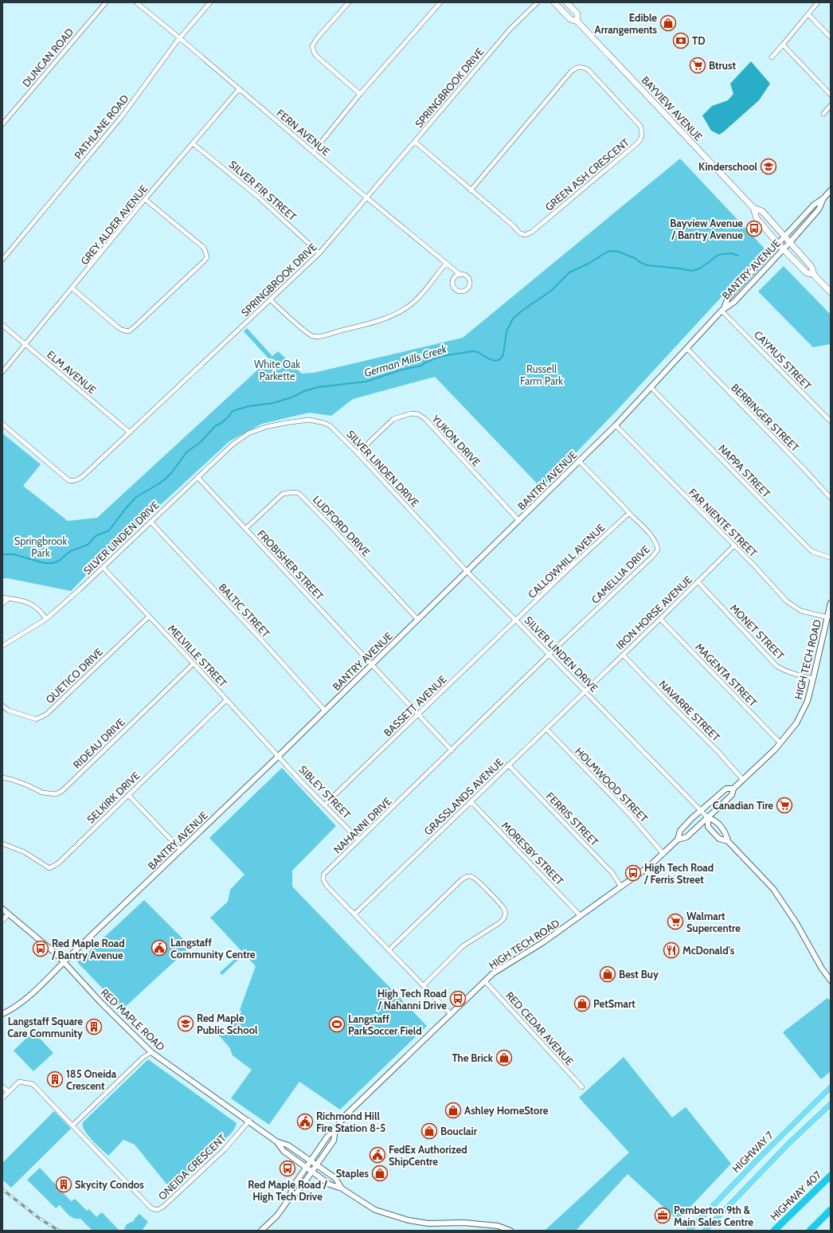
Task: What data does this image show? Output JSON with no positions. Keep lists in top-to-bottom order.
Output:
{
  "streets": {
    "highway": ["HIGHWAY 407"],
    "main road": ["BAYVIEW AVENUE", "HIGHWAY 7"],
    "street": [
      "DUNCAN ROAD",
      "SPRINGBROOK DRIVE",
      "PATHLANE ROAD",
      "FERN AVENUE",
      "GREEN ASH CRESCENT",
      "SILVER FIR STREET",
      "GREY ALDER AVENUE",
      "BANTRY AVENUE",
      "CAYMUS STREET",
      "ELM AVENUE",
      "BERRINGER STREET",
      "YUKON DRIVE",
      "SILVER LINDEN DRIVE",
      "NAPPA STREET",
      "FAR NIENTE STREET",
      "LUDFORD DRIVE",
      "CALLOWHILL AVENUE",
      "FROBISHER STREET",
      "CAMELLIA DRIVE",
      "BALTIC STREET",
      "IRON HORSE AVENUE",
      "MONET STREET",
      "MELVILLE STREET",
      "HIGH TECH ROAD",
      "MAGENTA STREET",
      "QUETICO DRIVE",
      "BASSETT AVENUE",
      "NAVARRE STREET",
      "RIDEAU DRIVE",
      "HOLMWOOD STREET",
      "SIBLEY STREET",
      "GRASSLANDS AVENUE",
      "SELKIRK DRIVE",
      "FERRIS STREET",
      "NAHANNI DRIVE",
      "MORESBY STREET",
      "RED MAPLE ROAD",
      "RED CEDAR AVENUE",
      "ONEIDA CRESCENT"
    ]
  },
  "crossings": [
    ["SPRINGBROOK DRIVE", "FERN AVENUE"],
    ["SPRINGBROOK DRIVE", "GREEN ASH CRESCENT"],
    ["SPRINGBROOK DRIVE", "SILVER FIR STREET"],
    ["SPRINGBROOK DRIVE", "ELM AVENUE"],
    ["BAYVIEW AVENUE", "BANTRY AVENUE"],
    ["PATHLANE ROAD", "FERN AVENUE"],
    ["FERN AVENUE", "GREY ALDER AVENUE"],
    ["SILVER FIR STREET", "GREY ALDER AVENUE"],
    ["GREY ALDER AVENUE", "ELM AVENUE"],
    ["BANTRY AVENUE", "CAYMUS STREET"],
    ["BANTRY AVENUE", "BERRINGER STREET"],
    ["BANTRY AVENUE", "YUKON DRIVE"],
    ["BANTRY AVENUE", "SILVER LINDEN DRIVE"],
    ["BANTRY AVENUE", "NAPPA STREET"],
    ["BANTRY AVENUE", "FAR NIENTE STREET"],
    ["BANTRY AVENUE", "LUDFORD DRIVE"],
    ["BANTRY AVENUE", "FROBISHER STREET"],
    ["BANTRY AVENUE", "CAMELLIA DRIVE"],
    ["BANTRY AVENUE", "BALTIC STREET"],
    ["BANTRY AVENUE", "MELVILLE STREET"],
    ["BANTRY AVENUE", "SIBLEY STREET"],
    ["BANTRY AVENUE", "RED MAPLE ROAD"],
    ["YUKON DRIVE", "SILVER LINDEN DRIVE"],
    ["SILVER LINDEN DRIVE", "CALLOWHILL AVENUE"],
    ["SILVER LINDEN DRIVE", "FROBISHER STREET"],
    ["SILVER LINDEN DRIVE", "CAMELLIA DRIVE"],
    ["SILVER LINDEN DRIVE", "BALTIC STREET"],
    ["SILVER LINDEN DRIVE", "IRON HORSE AVENUE"],
    ["SILVER LINDEN DRIVE", "MELVILLE STREET"],
    ["SILVER LINDEN DRIVE", "HIGH TECH ROAD"],
    ["SILVER LINDEN DRIVE", "BASSETT AVENUE"],
    ["SILVER LINDEN DRIVE", "GRASSLANDS AVENUE"],
    ["SILVER LINDEN DRIVE", "NAHANNI DRIVE"],
    ["FAR NIENTE STREET", "IRON HORSE AVENUE"],
    ["FAR NIENTE STREET", "HIGH TECH ROAD"],
    ["LUDFORD DRIVE", "FROBISHER STREET"],
    ["CALLOWHILL AVENUE", "CAMELLIA DRIVE"],
    ["CALLOWHILL AVENUE", "BASSETT AVENUE"],
    ["FROBISHER STREET", "BASSETT AVENUE"],
    ["FROBISHER STREET", "NAHANNI DRIVE"],
    ["CAMELLIA DRIVE", "NAHANNI DRIVE"],
    ["IRON HORSE AVENUE", "MONET STREET"],
    ["IRON HORSE AVENUE", "MAGENTA STREET"],
    ["IRON HORSE AVENUE", "NAVARRE STREET"],
    ["IRON HORSE AVENUE", "GRASSLANDS AVENUE"],
    ["MONET STREET", "HIGH TECH ROAD"],
    ["MELVILLE STREET", "QUETICO DRIVE"],
    ["MELVILLE STREET", "RIDEAU DRIVE"],
    ["MELVILLE STREET", "SIBLEY STREET"],
    ["MELVILLE STREET", "SELKIRK DRIVE"],
    ["HIGH TECH ROAD", "MAGENTA STREET"],
    ["HIGH TECH ROAD", "NAVARRE STREET"],
    ["HIGH TECH ROAD", "HOLMWOOD STREET"],
    ["HIGH TECH ROAD", "FERRIS STREET"],
    ["HIGH TECH ROAD", "NAHANNI DRIVE"],
    ["HIGH TECH ROAD", "MORESBY STREET"],
    ["HIGH TECH ROAD", "RED MAPLE ROAD"],
    ["HIGH TECH ROAD", "RED CEDAR AVENUE"],
    ["BASSETT AVENUE", "SIBLEY STREET"],
    ["HOLMWOOD STREET", "GRASSLANDS AVENUE"],
    ["SIBLEY STREET", "NAHANNI DRIVE"],
    ["GRASSLANDS AVENUE", "FERRIS STREET"],
    ["GRASSLANDS AVENUE", "NAHANNI DRIVE"],
    ["GRASSLANDS AVENUE", "MORESBY STREET"],
    ["RED MAPLE ROAD", "ONEIDA CRESCENT"]
  ],
  "water": ["German Mills Creek"],
  "parks": ["White Oak Parkette", "Russell Farm Park", "Springbrook Park"],
  "places": {
    "shop": [
      "Edible Arrangements",
      "Best Buy",
      "PetSmart",
      "The Brick",
      "Ashley HomeStore",
      "Bouclair",
      "Staples"
    ],
    "bank": ["TD"],
    "supermarket": ["Btrust", "Canadian Tire", "Walmart Supercentre"],
    "school or university": ["Kinderschool", "Red Maple Public School"],
    "bus stop": [
      "Bayview Avenue / Bantry Avenue",
      "High Tech Road / Ferris Street",
      "Red Maple Road / Bantry Avenue",
      "High Tech Road / Nahanni Drive",
      "Red Maple Road / High Tech Drive"
    ],
    "public building": ["Langstaff Community Centre", "Richmond Hill Fire Station 8-5", "FedEx Authorized ShipCentre"],
    "restaurant": ["McDonald's"],
    "sports": ["Langstaff ParkSoccer Field"],
    "building": ["Langstaff Square Care Community", "185 Oneida Crescent", "Skycity Condos"],
    "office": ["Pemberton 9th & Main Sales Centre"]
  }
}
